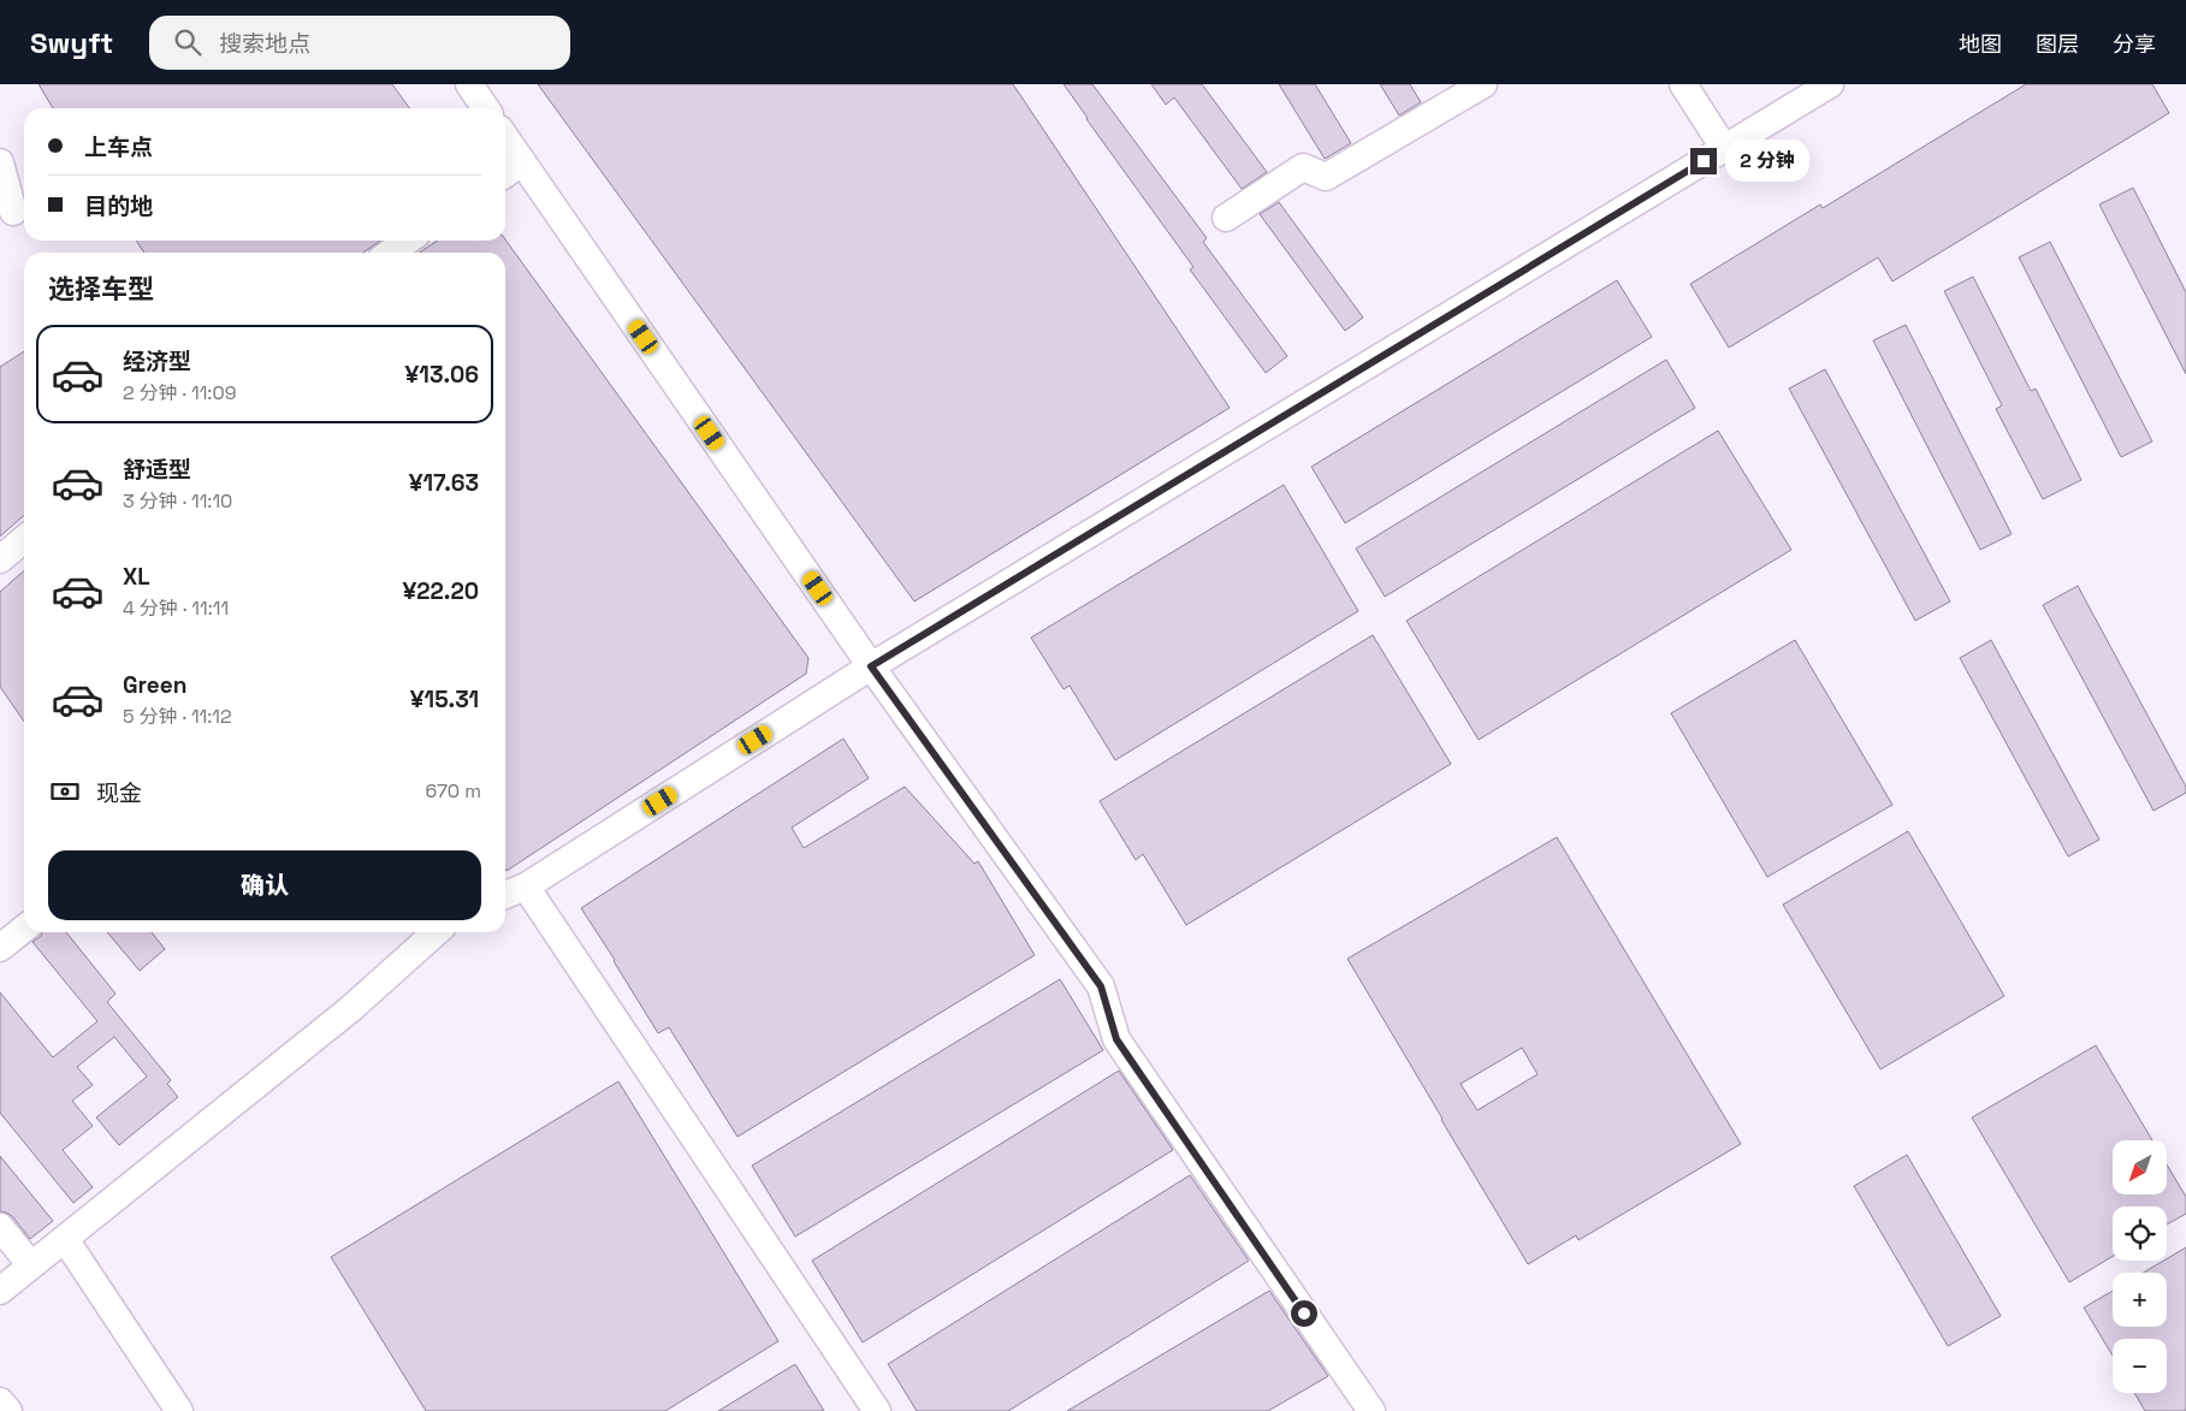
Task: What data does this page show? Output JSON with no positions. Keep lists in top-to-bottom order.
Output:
{
  "north": "bottom left",
  "page": {
    "header": "Swyft",
    "search": "搜索地点",
    "nav": ["地图", "图层", "分享"],
    "banner": ["上车点", "目的地"],
    "bubble": "2 分钟",
    "heading": "选择车型",
    "list": [
      {
        "name": "经济型",
        "note": "2 分钟 · 11:09",
        "value": "¥13.06"
      },
      {
        "name": "舒适型",
        "note": "3 分钟 · 11:10",
        "value": "¥17.63"
      },
      {
        "name": "XL",
        "note": "4 分钟 · 11:11",
        "value": "¥22.20"
      },
      {
        "name": "Green",
        "note": "5 分钟 · 11:12",
        "value": "¥15.31"
      }
    ],
    "pay": ["现金", "670 m"],
    "buttons": "确认",
    "map_buttons": ["+", "−"]
  }
}
